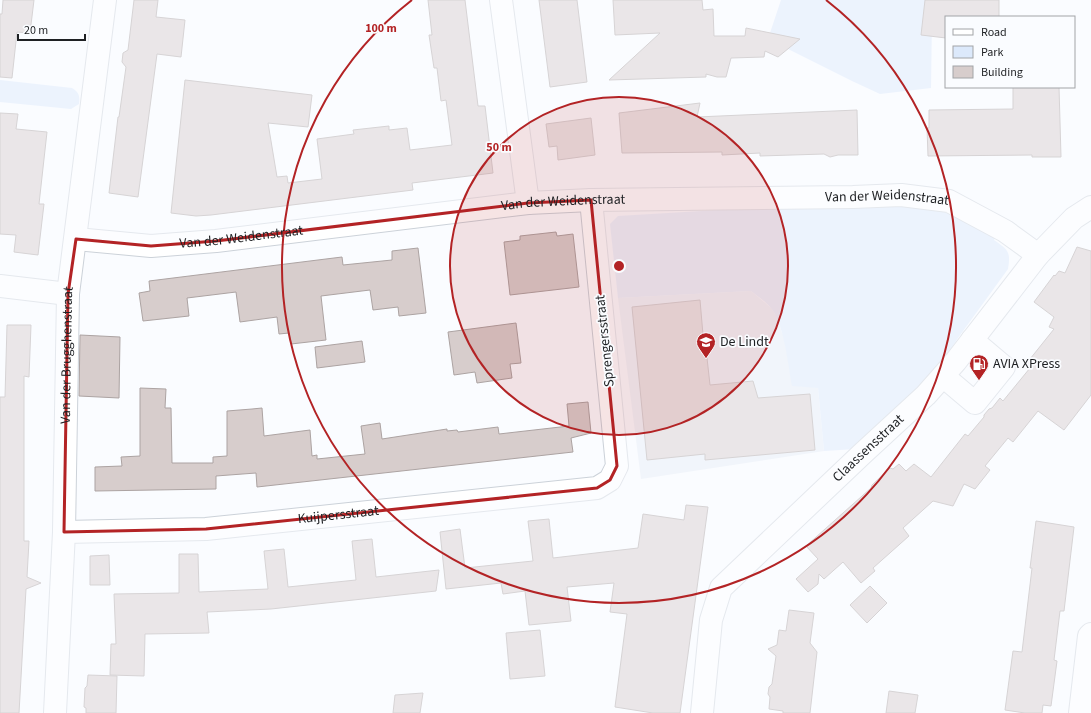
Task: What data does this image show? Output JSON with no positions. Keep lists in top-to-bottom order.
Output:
{
  "streets": {
    "street": [
      "Van der Weidenstraat",
      "Sprengersstraat",
      "Van der Brugghenstraat",
      "Claassensstraat",
      "Kuijpersstraat"
    ]
  },
  "crossings": [
    ["Van der Weidenstraat", "Sprengersstraat"],
    ["Van der Weidenstraat", "Van der Brugghenstraat"],
    ["Van der Weidenstraat", "Claassensstraat"],
    ["Sprengersstraat", "Kuijpersstraat"],
    ["Van der Brugghenstraat", "Kuijpersstraat"]
  ],
  "places": {
    "school or university": ["De Lindt"],
    "fuel station": ["AVIA XPress"]
  },
  "legend": ["Road", "Park", "Building"],
  "scale_bar": "20 m",
  "rings": ["100 m", "50 m"]
}
